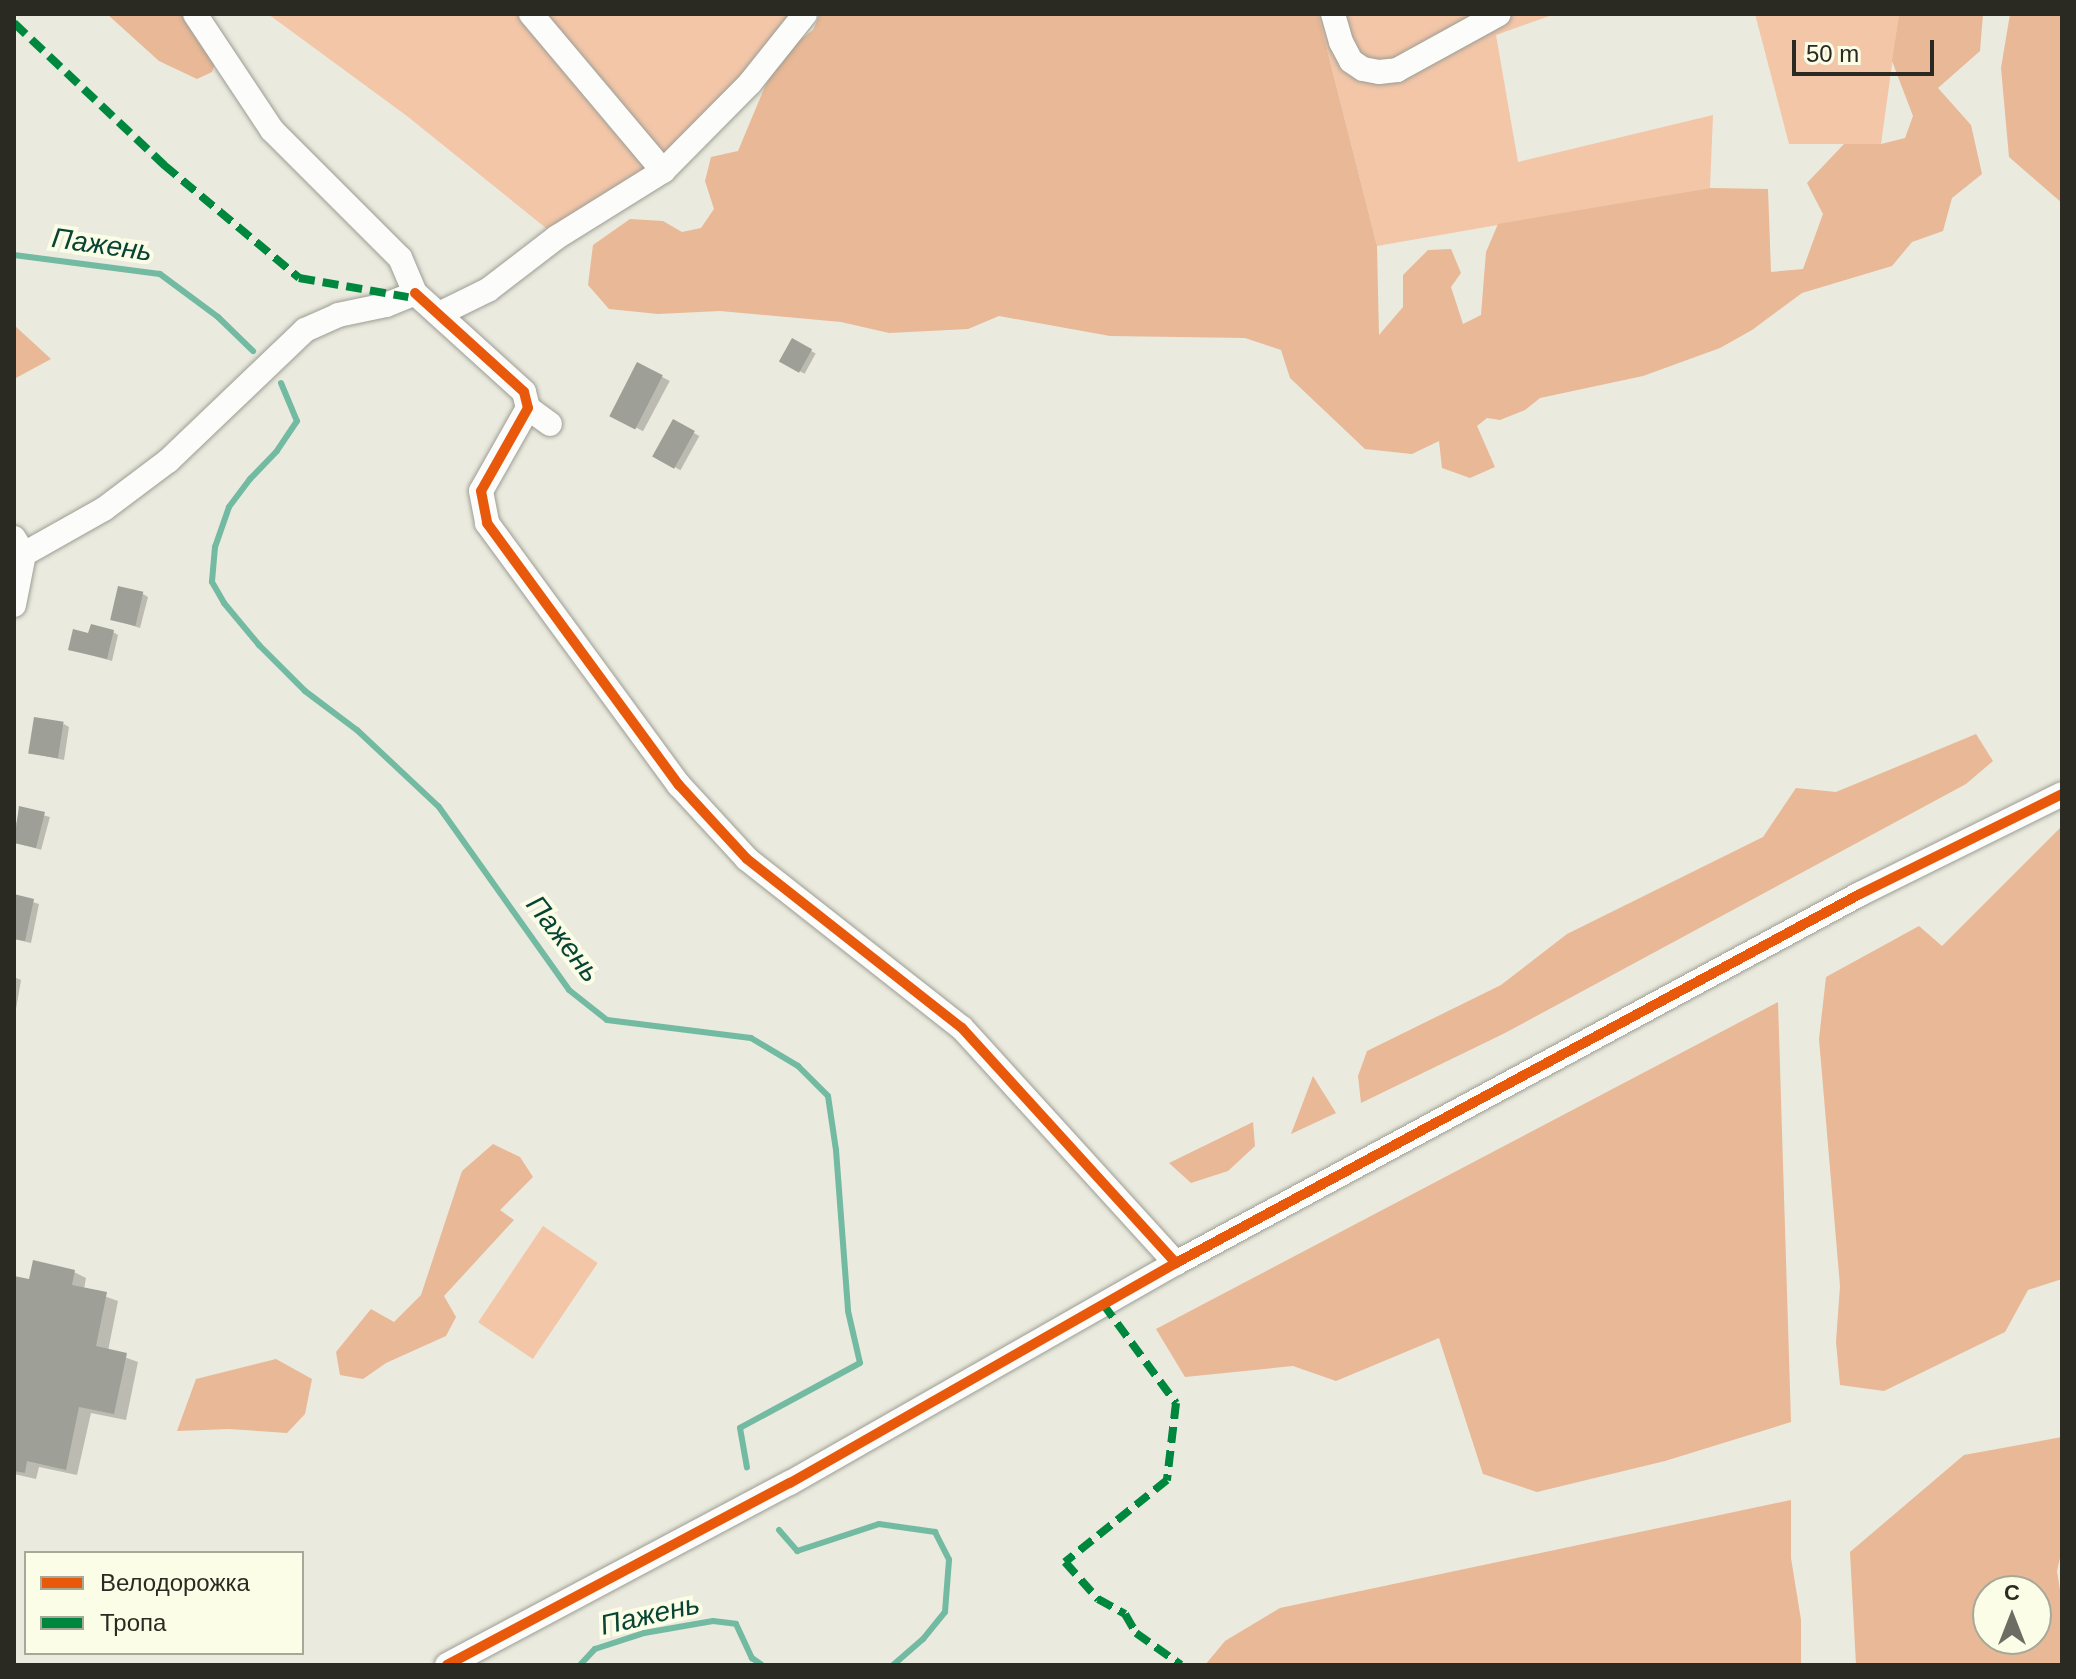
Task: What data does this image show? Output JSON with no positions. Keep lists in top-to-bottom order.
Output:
{
  "water": ["Пажень"],
  "legend": ["Велодорожка", "Тропа"],
  "scale_bar": "50 m",
  "north": "top"
}
